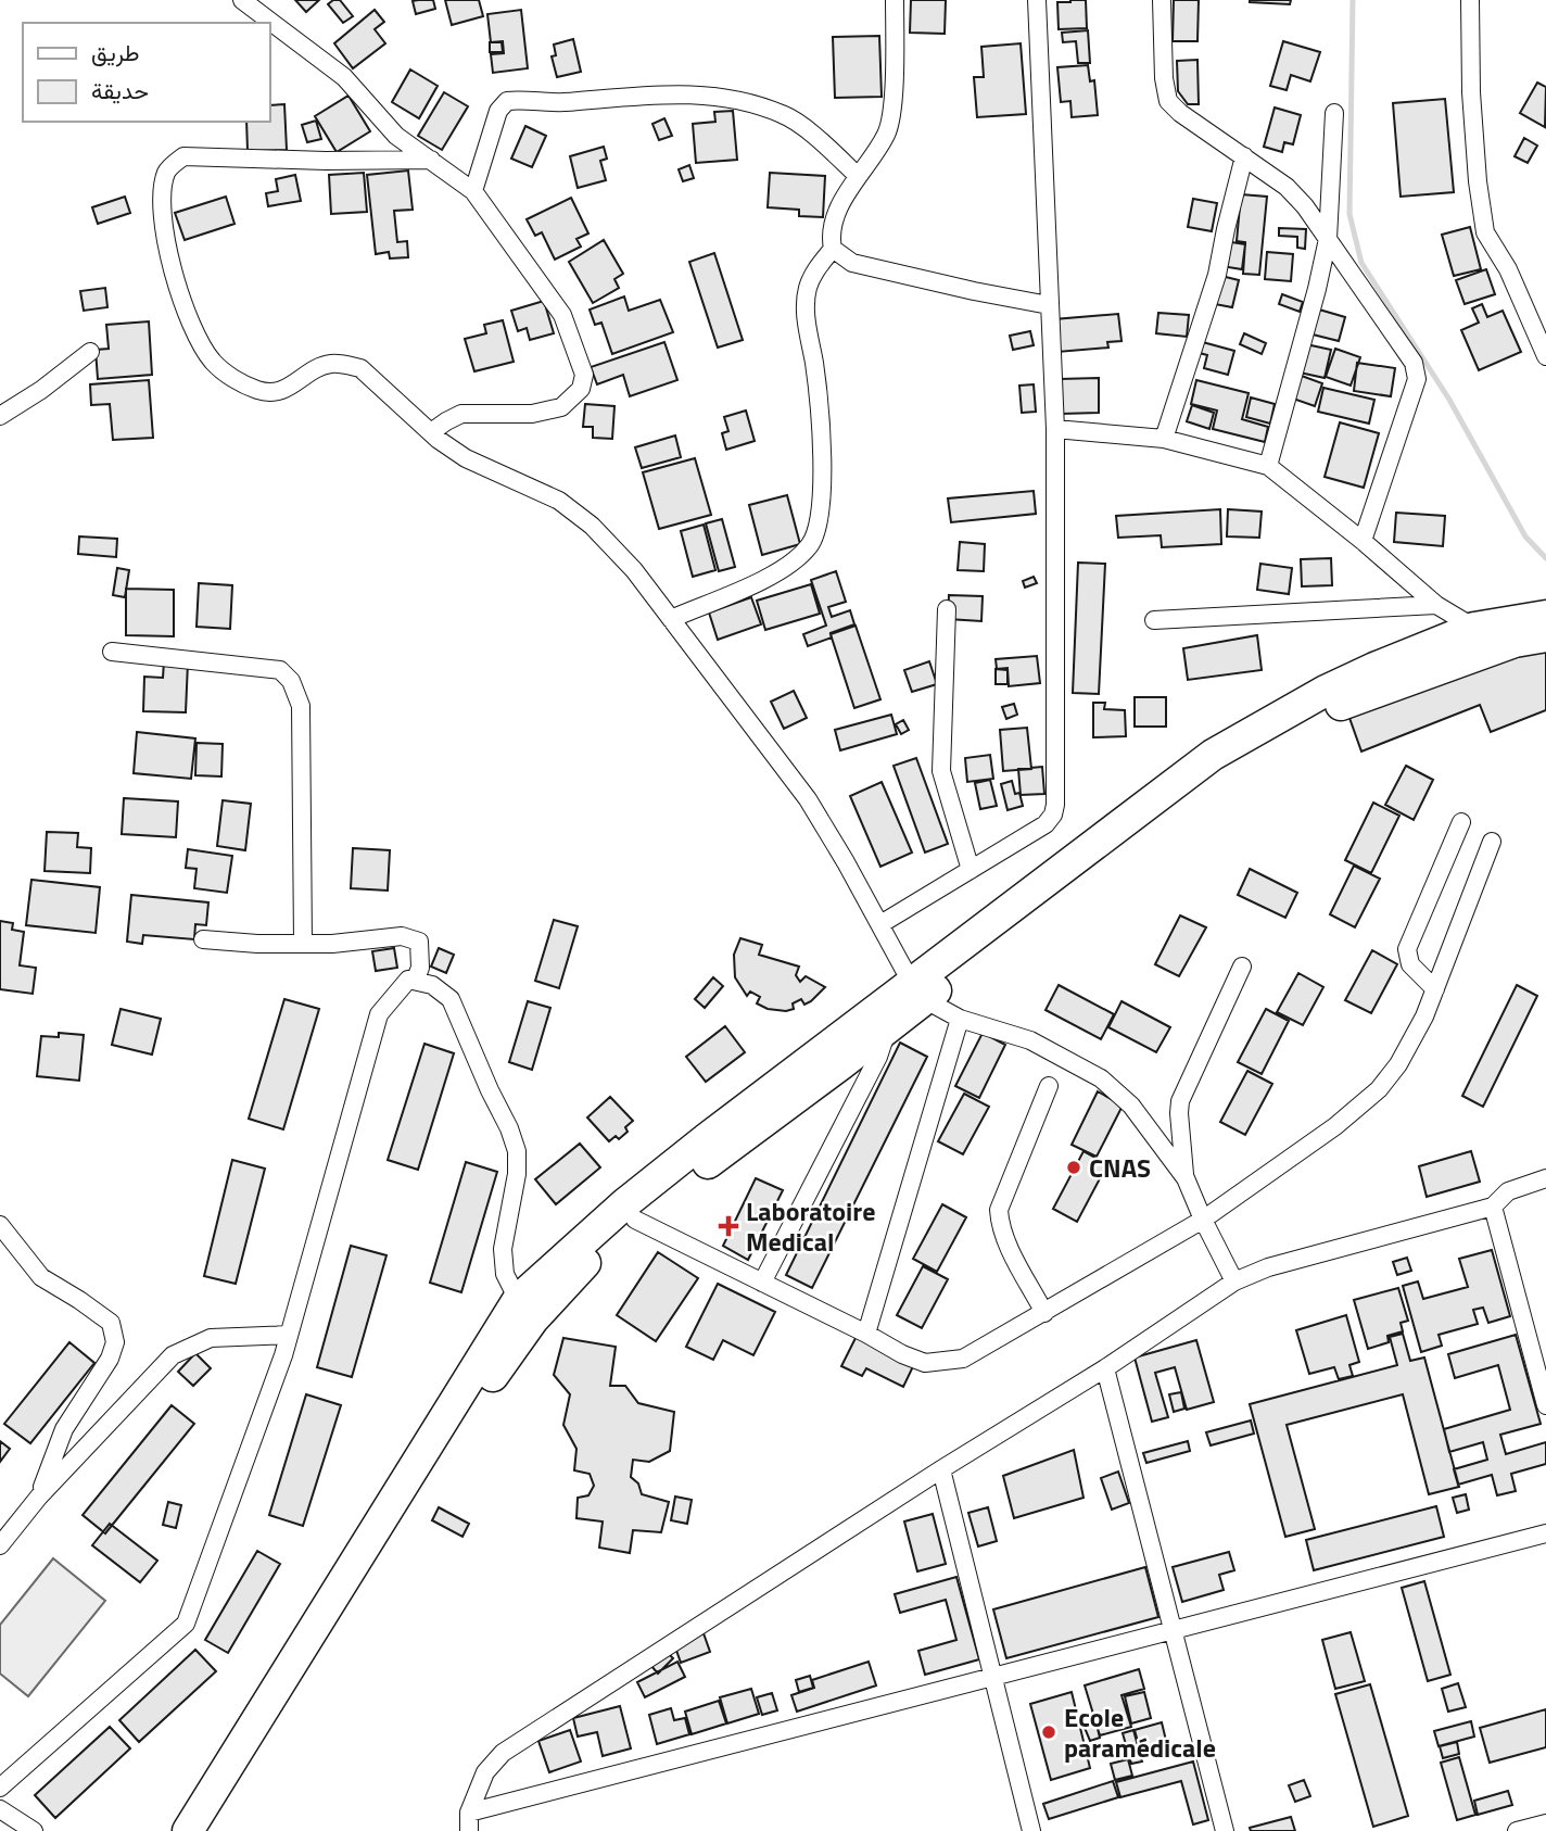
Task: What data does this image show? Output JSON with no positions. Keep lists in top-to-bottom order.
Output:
{
  "places": {
    "other": ["CNAS", "Ecole paramédicale"],
    "health": ["Laboratoire Medical"]
  },
  "legend": ["طريق", "حديقة"]
}
